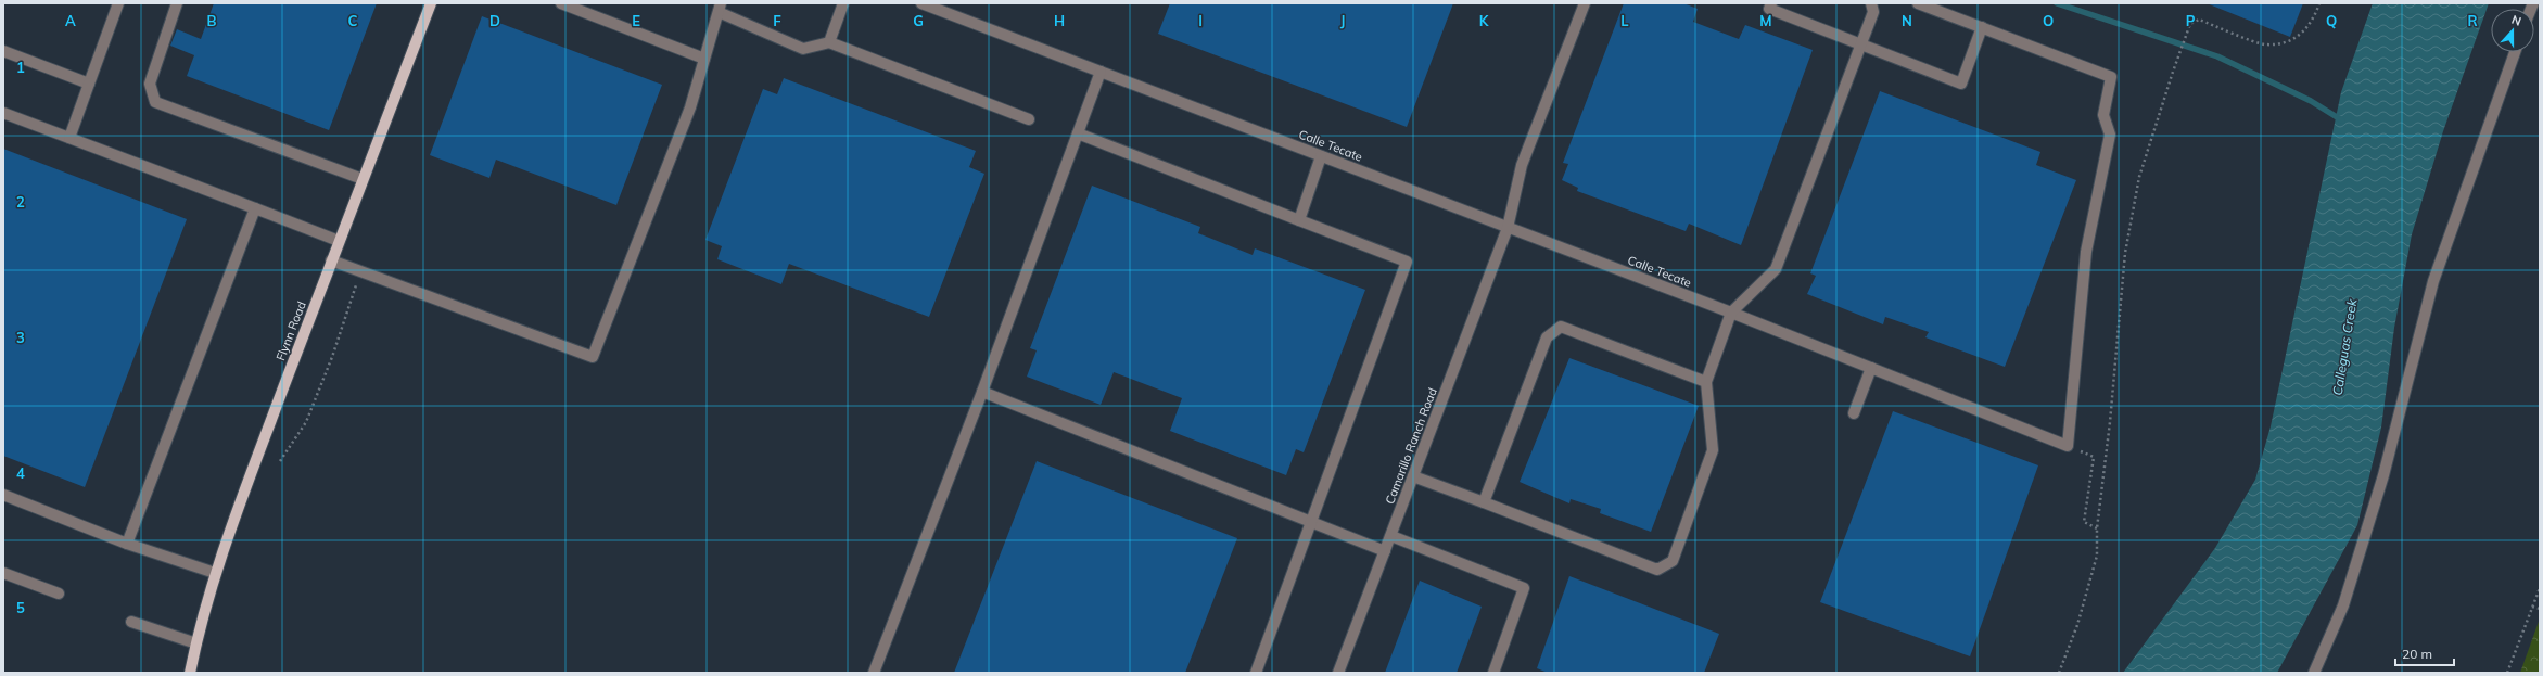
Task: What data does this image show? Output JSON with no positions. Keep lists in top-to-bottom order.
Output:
{
  "streets": {
    "main road": ["Flynn Road"],
    "street": ["Calle Tecate", "Camarillo Ranch Road"]
  },
  "crossings": [
    ["Calle Tecate", "Camarillo Ranch Road"]
  ],
  "water": ["Calleguas Creek"],
  "scale_bar": "20 m",
  "north": "top",
  "grid": {
    "columns": [
      "A",
      "B",
      "C",
      "D",
      "E",
      "F",
      "G",
      "H",
      "I",
      "J",
      "K",
      "L",
      "M",
      "N",
      "O",
      "P",
      "Q",
      "R"
    ],
    "rows": [
      "1",
      "2",
      "3",
      "4",
      "5"
    ]
  }
}
